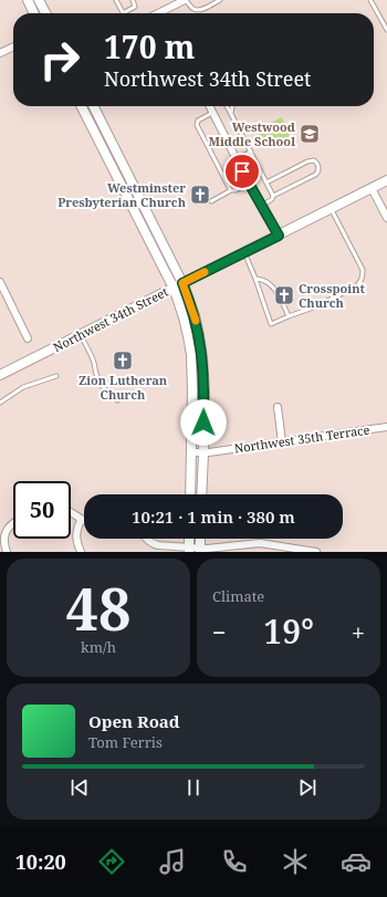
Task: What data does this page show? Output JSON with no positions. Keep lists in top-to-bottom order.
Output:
{
  "streets": {
    "main road": ["Northwest 34th Street"],
    "street": ["Northwest 35th Terrace"]
  },
  "places": {
    "school or university": ["Westwood Middle School"],
    "church": ["Westminster Presbyterian Church", "Crosspoint Church", "Zion Lutheran Church"]
  },
  "page": {
    "turn": ["170 m", "Northwest 34th Street"],
    "limit": "50",
    "trip": "10:21 · 1 min · 380 m",
    "tile": [
      ["48", "km/h"],
      "Climate"
    ],
    "heat": ["−", "19°", "+"],
    "song": ["Open Road", "Tom Ferris"],
    "tabs": "10:20"
  }
}
